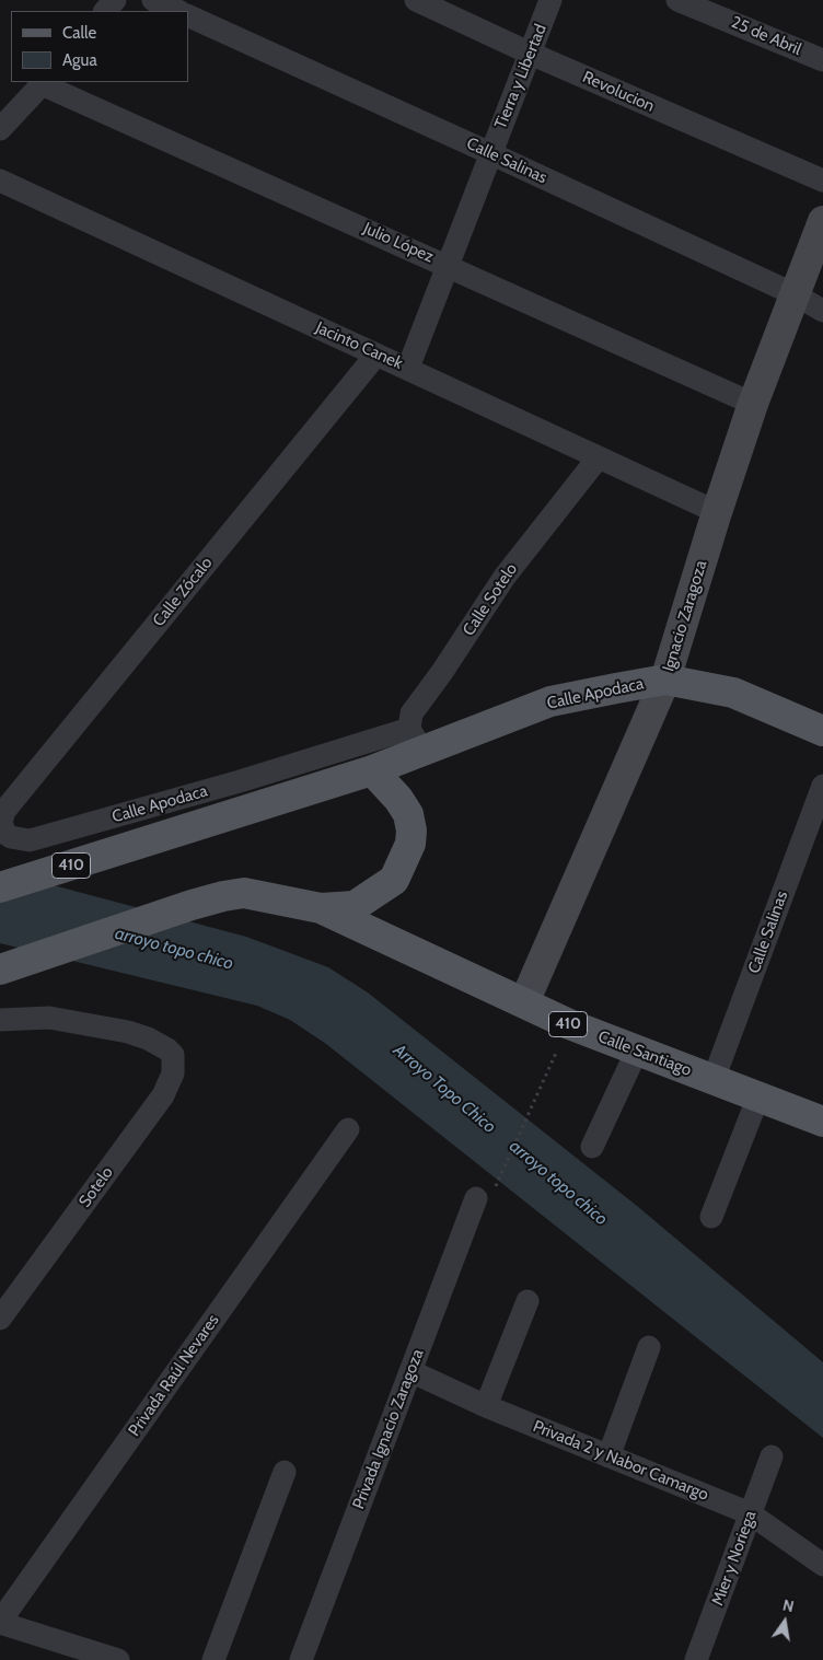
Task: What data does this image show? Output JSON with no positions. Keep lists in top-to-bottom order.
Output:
{
  "streets": {
    "main road": ["Calle Apodaca", "410", "Calle Santiago"],
    "street": [
      "25 de Abril",
      "Tierra y Libertad",
      "Revolucion",
      "Calle Salinas",
      "Julio López",
      "Jacinto Canek",
      "Calle Zócalo",
      "Calle Sotelo",
      "Ignacio Zaragoza",
      "Sotelo",
      "Privada Raúl Nevares",
      "Privada Ignacio Zaragoza",
      "Privada 2 y Nabor Camargo",
      "Mier y Noriega"
    ]
  },
  "crossings": [
    ["Tierra y Libertad", "Revolucion"],
    ["Tierra y Libertad", "Calle Salinas"],
    ["Tierra y Libertad", "Julio López"],
    ["Tierra y Libertad", "Jacinto Canek"],
    ["Calle Salinas", "Ignacio Zaragoza"],
    ["Calle Salinas", "Calle Santiago"],
    ["Julio López", "Ignacio Zaragoza"],
    ["Jacinto Canek", "Calle Zócalo"],
    ["Jacinto Canek", "Calle Sotelo"],
    ["Jacinto Canek", "Ignacio Zaragoza"],
    ["Calle Zócalo", "Calle Apodaca"],
    ["Calle Sotelo", "Calle Apodaca"],
    ["Ignacio Zaragoza", "Calle Apodaca"],
    ["Ignacio Zaragoza", "Calle Santiago"],
    ["Calle Apodaca", "410"],
    ["410", "Calle Santiago"],
    ["Privada Ignacio Zaragoza", "Privada 2 y Nabor Camargo"],
    ["Privada 2 y Nabor Camargo", "Mier y Noriega"]
  ],
  "water": ["arroyo topo chico", "Arroyo Topo Chico"],
  "legend": ["Calle", "Agua"],
  "north": "top"
}
